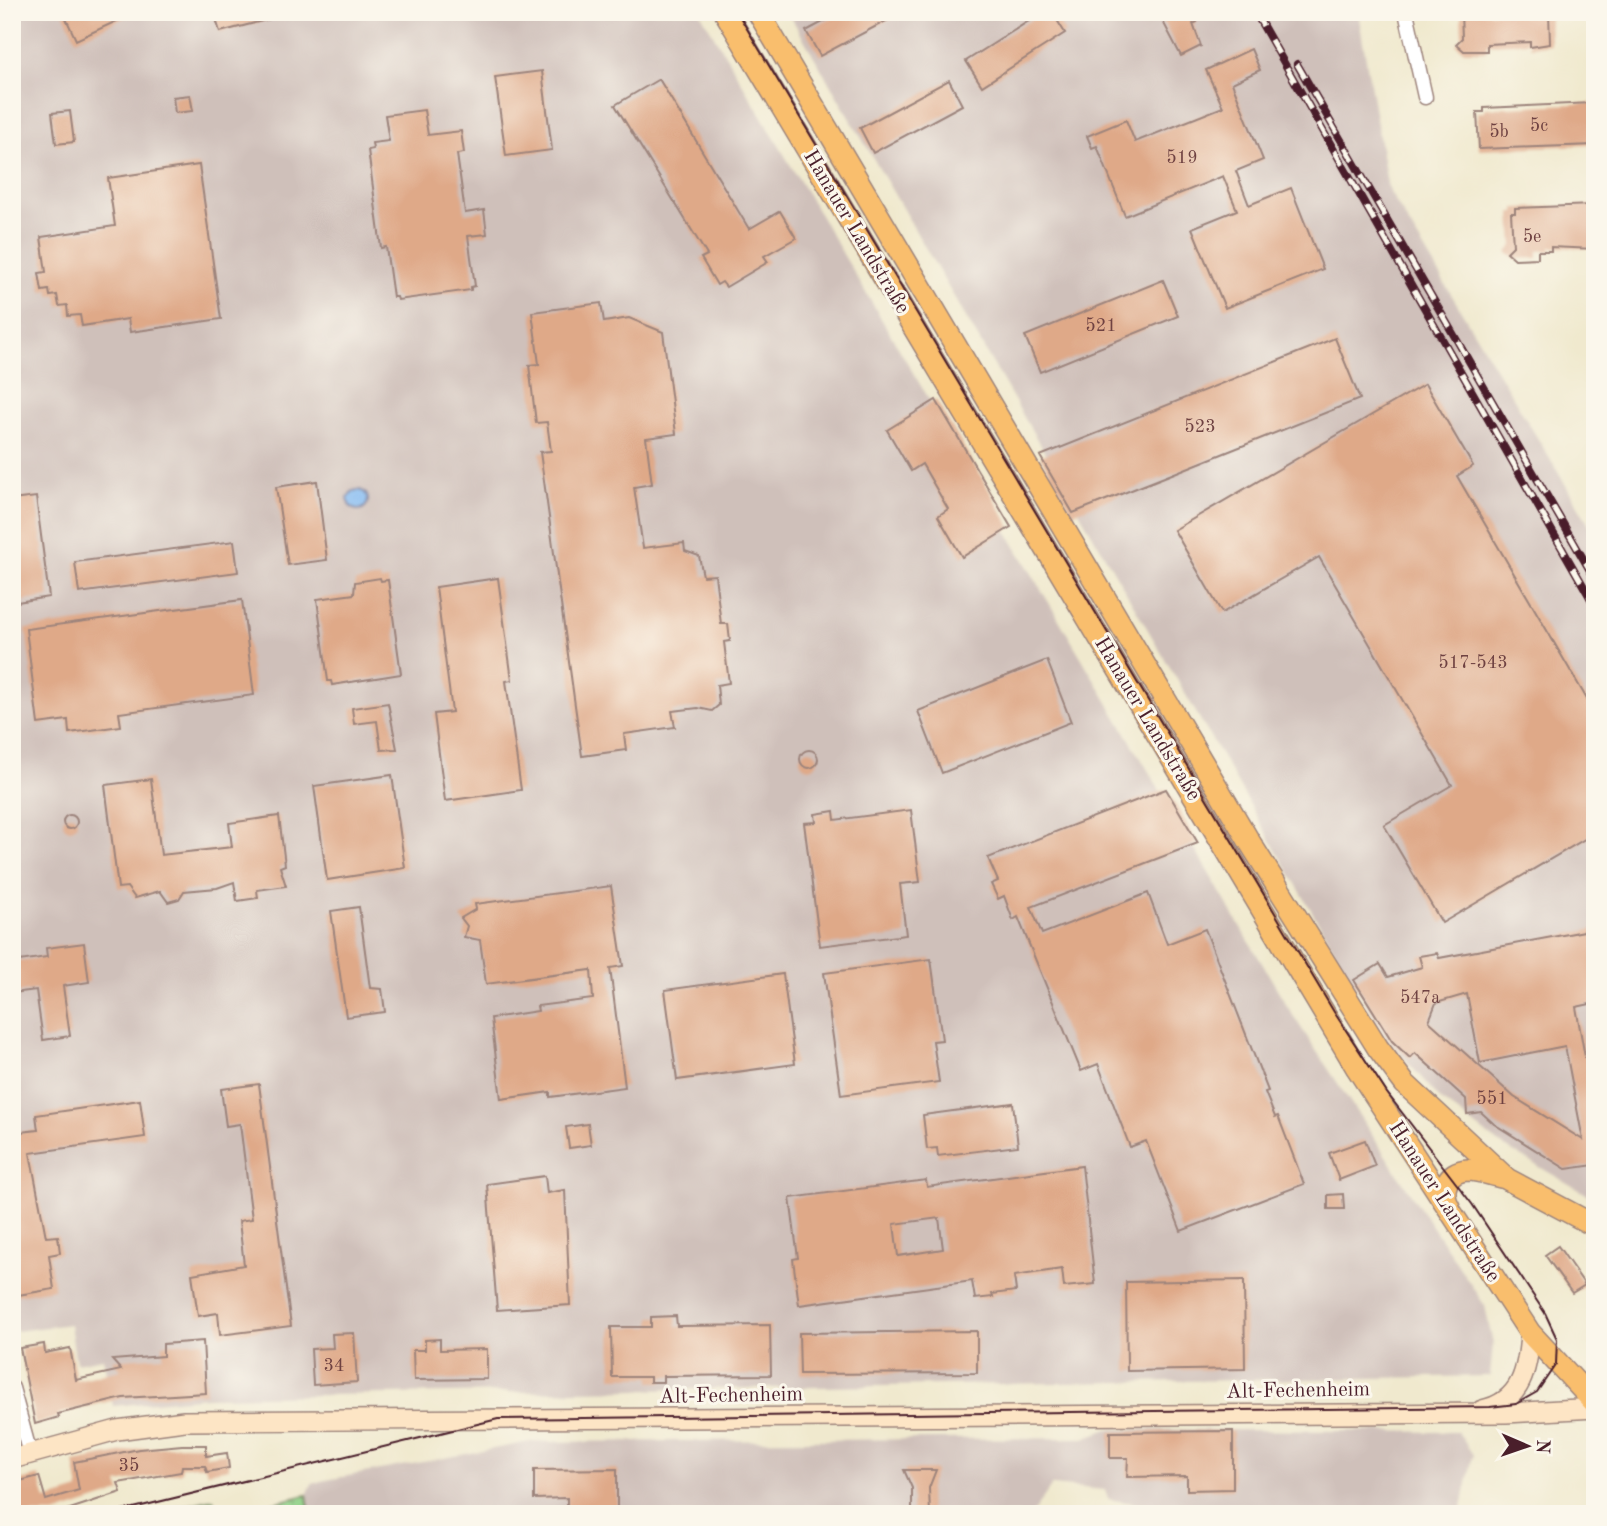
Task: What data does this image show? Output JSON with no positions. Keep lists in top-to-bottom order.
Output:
{
  "streets": {
    "main road": ["Hanauer Landstraße"],
    "street": ["Alt-Fechenheim"]
  },
  "crossings": [
    ["Hanauer Landstraße", "Alt-Fechenheim"]
  ],
  "house_numbers": [
    "5c",
    "5b",
    "519",
    "5e",
    "521",
    "523",
    "517-543",
    "547a",
    "551",
    "34",
    "35"
  ],
  "north": "right"
}
